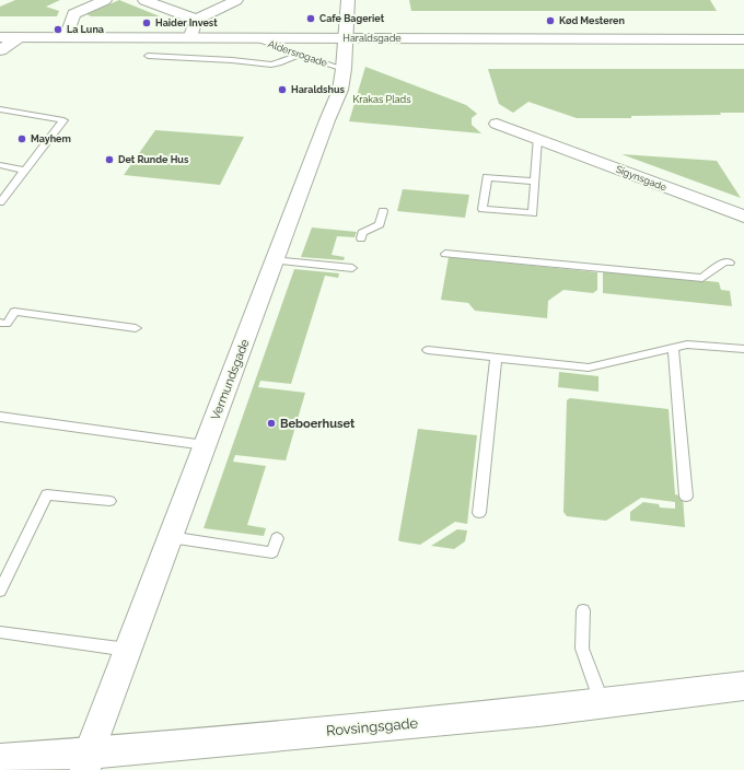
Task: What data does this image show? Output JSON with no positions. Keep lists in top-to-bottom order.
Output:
{
  "streets": {
    "street": [
      "Haraldsgade",
      "Sigynsgade",
      "Vermundsgade",
      "Rovsingsgade"
    ],
    "lane": ["Aldersrogade"]
  },
  "crossings": [
    ["Haraldsgade", "Aldersrogade"],
    ["Haraldsgade", "Vermundsgade"],
    ["Aldersrogade", "Vermundsgade"],
    ["Vermundsgade", "Rovsingsgade"]
  ],
  "parks": ["Krakas Plads"],
  "places": [
    "Cafe Bageriet",
    "Kød Mesteren",
    "Haider Invest",
    "La Luna",
    "Haraldshus",
    "Mayhem",
    "Det Runde Hus",
    "Beboerhuset"
  ]
}
